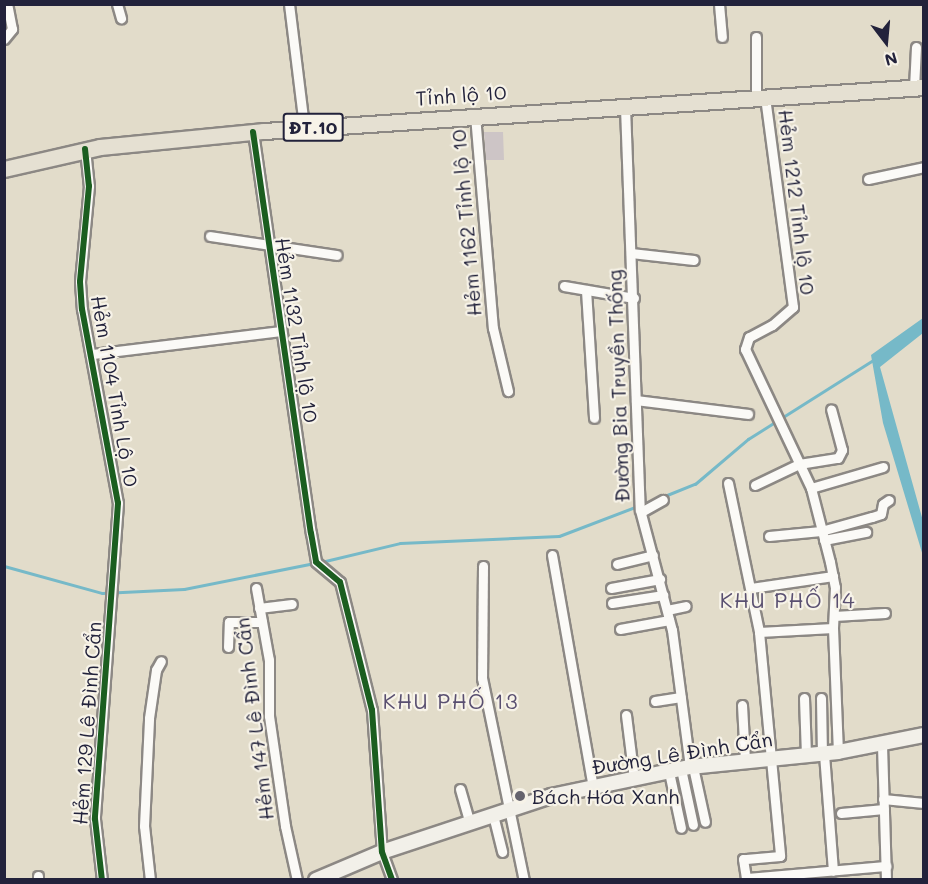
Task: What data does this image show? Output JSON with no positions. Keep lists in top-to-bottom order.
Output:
{
  "streets": {
    "main road": ["Tỉnh lộ 10", "ĐT.10"],
    "street": [
      "Hẻm 1212 Tỉnh lộ 10",
      "Hẻm 1162 Tỉnh lộ 10",
      "Hẻm 1132 Tỉnh lộ 10",
      "Đường Bia Truyền Thống",
      "Hẻm 1104 Tỉnh Lộ 10",
      "Hẻm 147 Lê Đình Cẩn",
      "Hẻm 129 Lê Đình Cẩn",
      "Đường Lê Đình Cẩn"
    ]
  },
  "crossings": [
    ["Tỉnh lộ 10", "Hẻm 1212 Tỉnh lộ 10"],
    ["Tỉnh lộ 10", "Hẻm 1162 Tỉnh lộ 10"],
    ["Tỉnh lộ 10", "Hẻm 1132 Tỉnh lộ 10"],
    ["Tỉnh lộ 10", "Đường Bia Truyền Thống"],
    ["Tỉnh lộ 10", "Hẻm 1104 Tỉnh Lộ 10"],
    ["Hẻm 1212 Tỉnh lộ 10", "Đường Lê Đình Cẩn"],
    ["Hẻm 1132 Tỉnh lộ 10", "Đường Lê Đình Cẩn"],
    ["Đường Bia Truyền Thống", "Đường Lê Đình Cẩn"],
    ["Hẻm 1104 Tỉnh Lộ 10", "Hẻm 129 Lê Đình Cẩn"]
  ],
  "districts": ["KHU PHỐ 14", "KHU PHỐ 13"],
  "places": ["Bách Hóa Xanh"],
  "north": "bottom"
}
